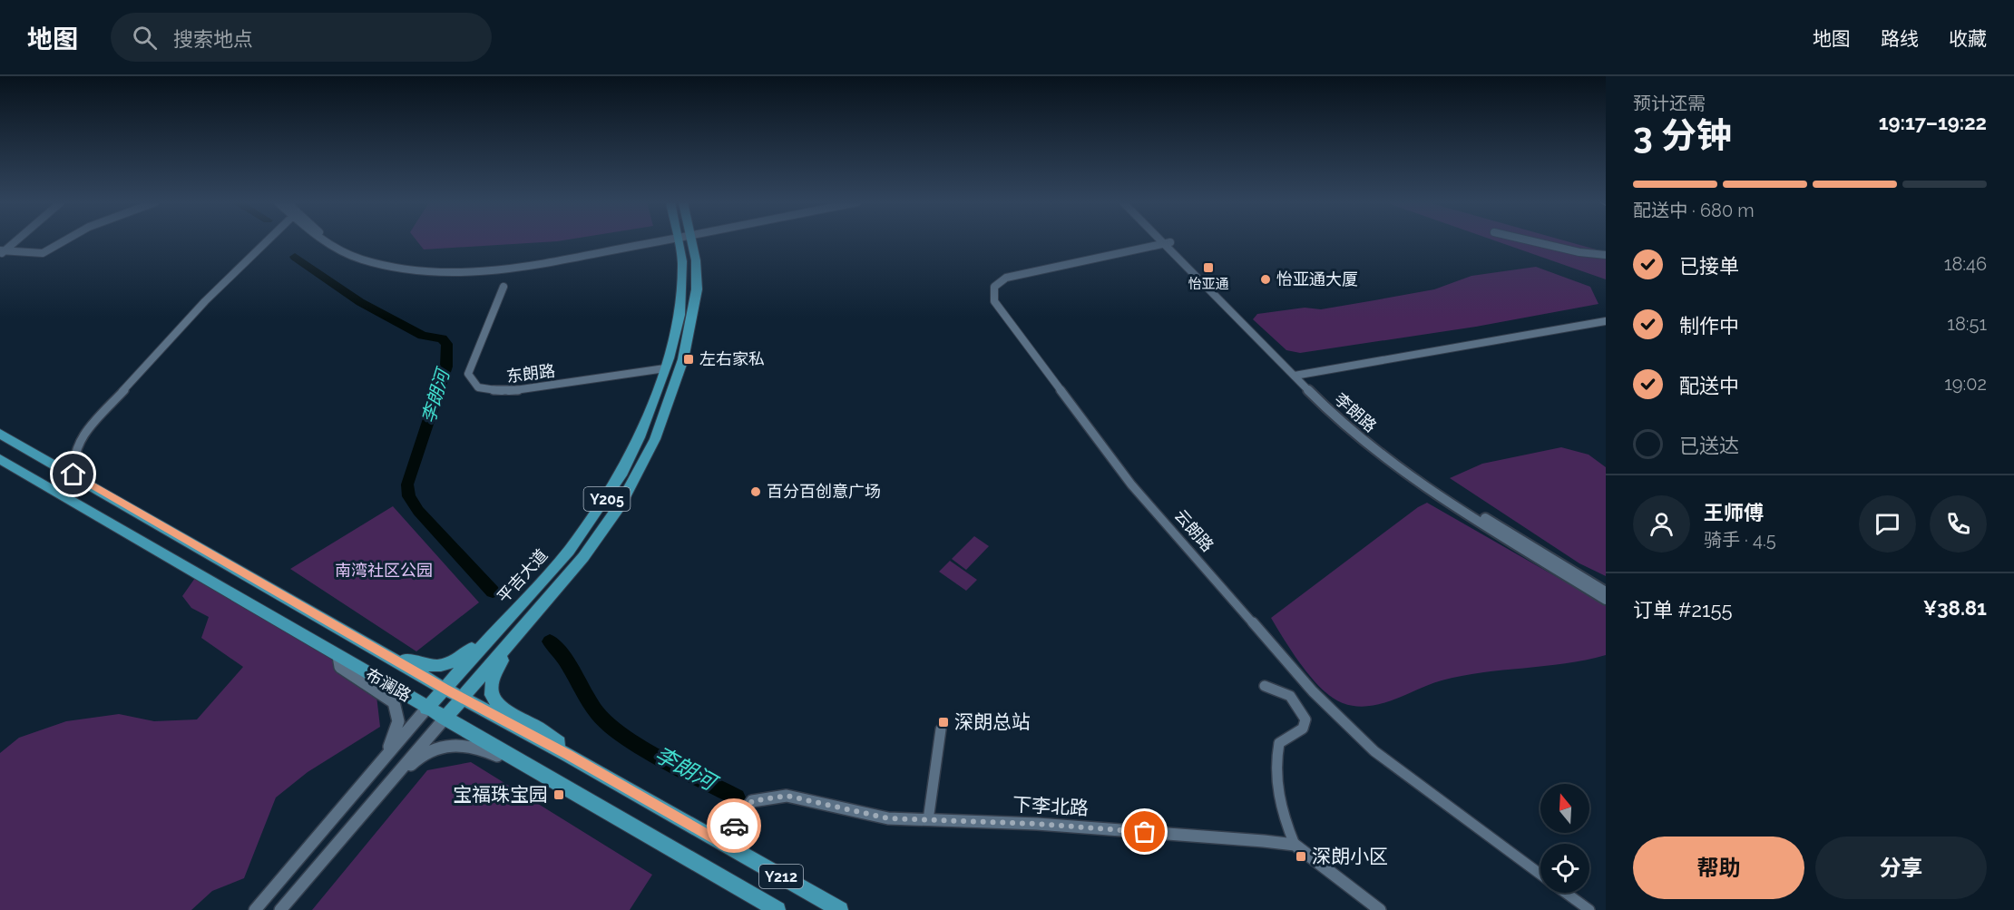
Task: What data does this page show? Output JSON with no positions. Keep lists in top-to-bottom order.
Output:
{
  "streets": {
    "main road": [
      "Y205",
      "平吉大道",
      "布澜路",
      "Y212"
    ],
    "street": [
      "东朗路",
      "李朗路",
      "云朗路",
      "下李北路"
    ]
  },
  "crossings": [
    ["东朗路", "平吉大道"],
    ["李朗路", "云朗路"],
    ["平吉大道", "布澜路"],
    ["布澜路", "下李北路"]
  ],
  "water": ["李朗河"],
  "parks": ["南湾社区公园"],
  "places": {
    "transit": [
      "怡亚通",
      "左右家私",
      "深朗总站",
      "宝福珠宝园",
      "深朗小区"
    ],
    "other": ["怡亚通大厦", "百分百创意广场"]
  },
  "north": "top",
  "page": {
    "header": "地图",
    "search": "搜索地点",
    "nav": ["地图", "路线", "收藏"],
    "heading": ["3 分钟", "预计还需", "19:17–19:22"],
    "panel": [
      "王师傅",
      "骑手 · 4.5",
      "订单 #2155",
      "¥38.81"
    ],
    "bar": "配送中 · 680 m",
    "list": [
      ["已接单", "18:46"],
      ["制作中", "18:51"],
      ["配送中", "19:02"],
      "已送达"
    ],
    "buttons": ["帮助", "分享"]
  }
}
